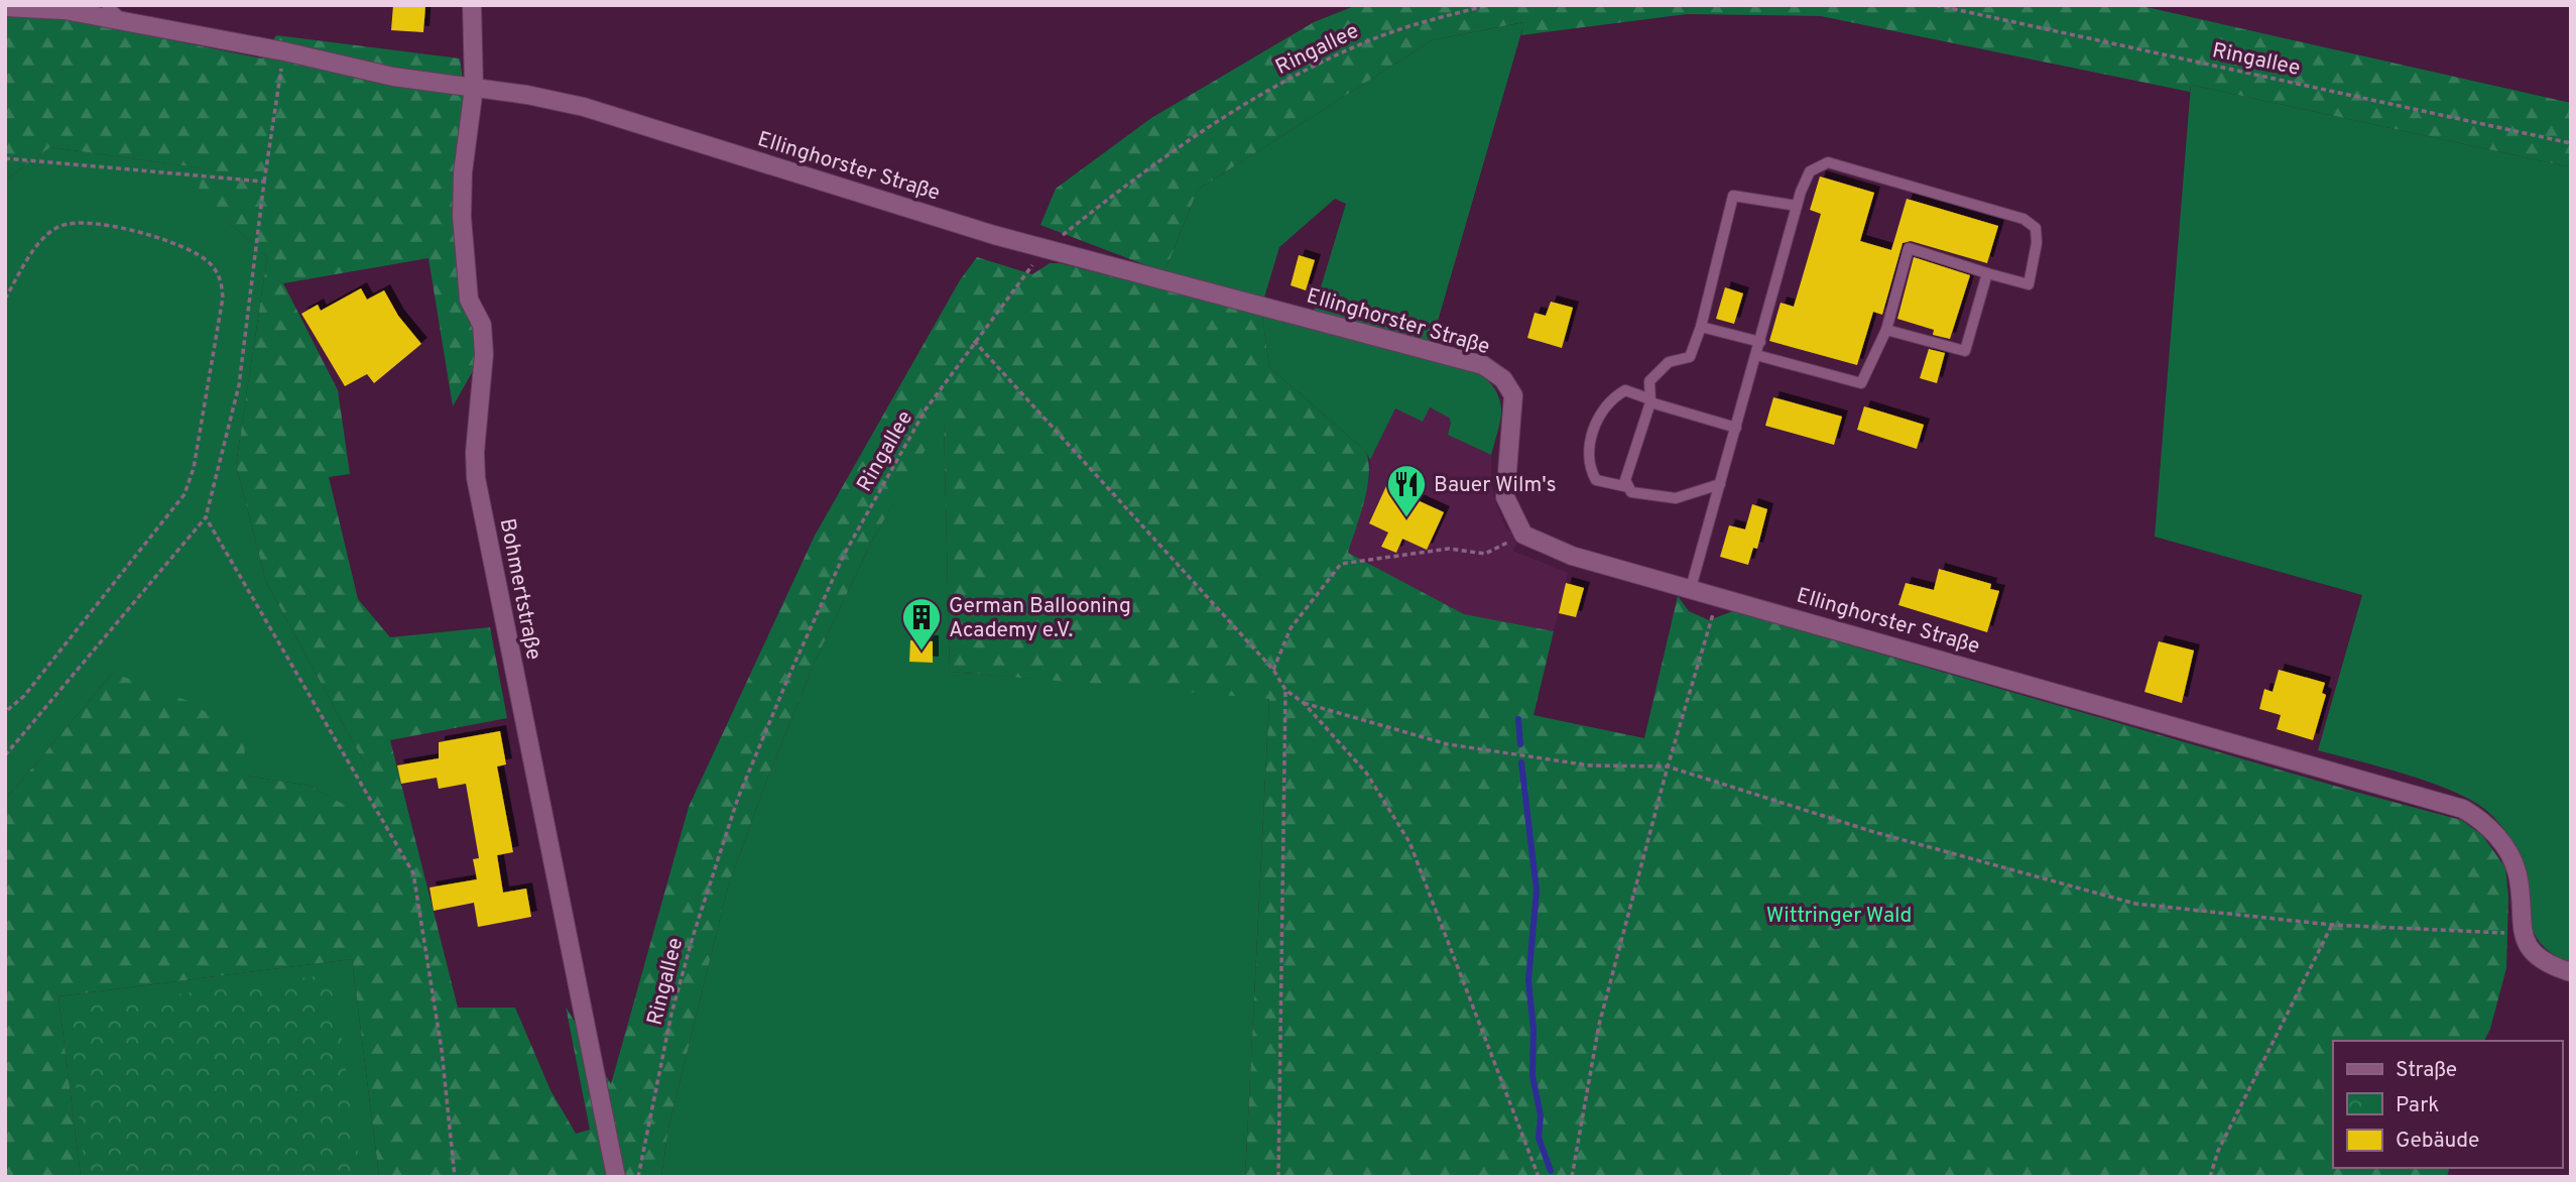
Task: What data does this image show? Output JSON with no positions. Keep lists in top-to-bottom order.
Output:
{
  "streets": {
    "street": ["Ellinghorster Straße", "Bohmertstraße"],
    "path": ["Ringallee"]
  },
  "crossings": [
    ["Ringallee", "Ellinghorster Straße"],
    ["Ellinghorster Straße", "Bohmertstraße"]
  ],
  "parks": ["Wittringer Wald"],
  "places": {
    "restaurant": ["Bauer Wilm's"],
    "building": ["German Ballooning Academy e.V."]
  },
  "legend": ["Straße", "Park", "Gebäude"]
}
